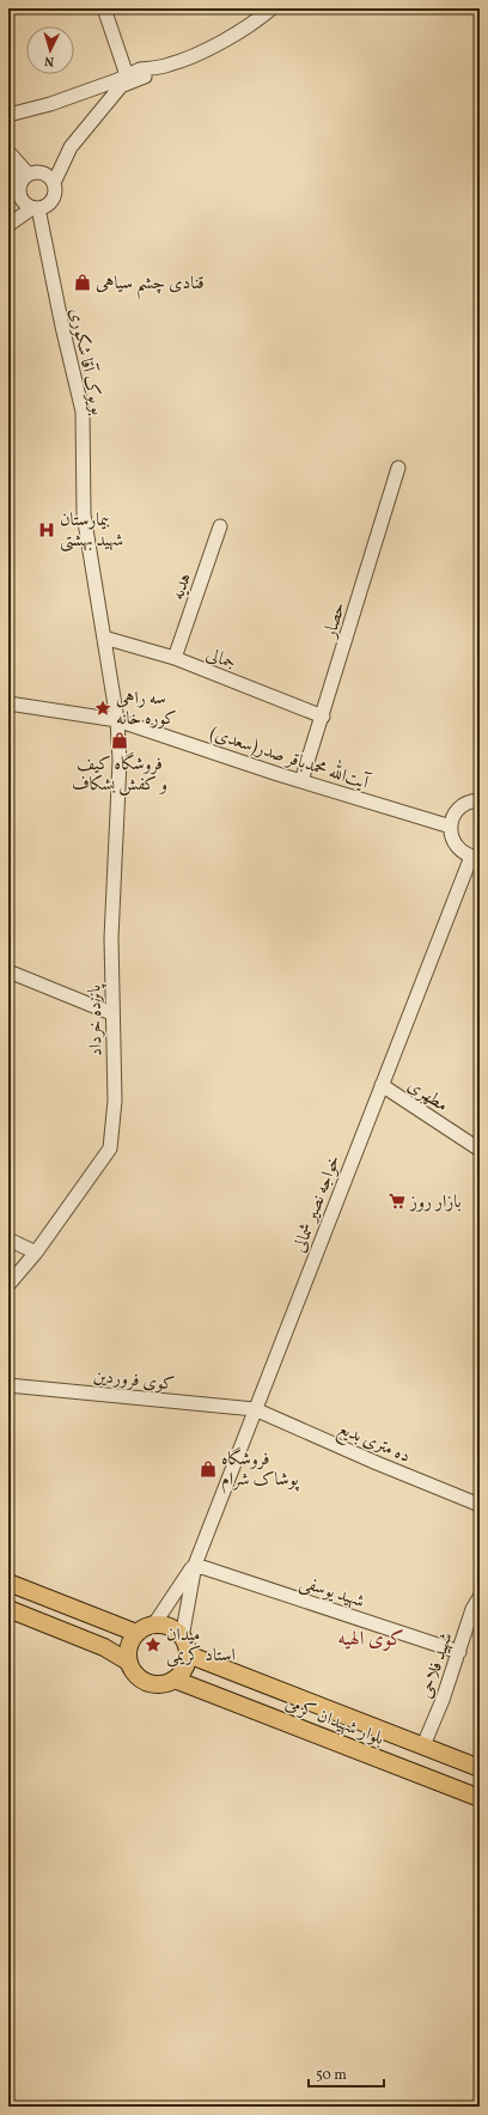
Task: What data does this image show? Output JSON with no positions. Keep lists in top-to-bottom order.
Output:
{
  "streets": {
    "main road": ["بلوار شهیدان کرمی"],
    "street": [
      "بویوک آقا شکوری",
      "هدیه",
      "حصار",
      "جمالی",
      "آیت‌الله محمدباقر صدر(سعدی)",
      "پانزده خرداد",
      "مطهری",
      "خواجه نصیر شمالی",
      "کوی فروردین",
      "ده متری بدیع",
      "شهید یوسفی",
      "شهید فلاحی"
    ]
  },
  "crossings": [
    ["بویوک آقا شکوری", "جمالی"],
    ["بویوک آقا شکوری", "آیت‌الله محمدباقر صدر(سعدی)"],
    ["بویوک آقا شکوری", "پانزده خرداد"],
    ["هدیه", "جمالی"],
    ["حصار", "جمالی"],
    ["حصار", "آیت‌الله محمدباقر صدر(سعدی)"],
    ["آیت‌الله محمدباقر صدر(سعدی)", "پانزده خرداد"],
    ["مطهری", "خواجه نصیر شمالی"],
    ["خواجه نصیر شمالی", "کوی فروردین"],
    ["خواجه نصیر شمالی", "ده متری بدیع"],
    ["خواجه نصیر شمالی", "شهید یوسفی"],
    ["کوی فروردین", "ده متری بدیع"],
    ["شهید یوسفی", "شهید فلاحی"],
    ["شهید فلاحی", "بلوار شهیدان کرمی"]
  ],
  "districts": ["کوی الهیه"],
  "places": {
    "shop": ["قنادی چشم سیاهی", "فروشگاه کیف و کفش بشکاف", "فروشگاه پوشاک شرام"],
    "hospital": ["بیمارستان شهید بهشتی"],
    "place": ["سه راهی کوره خانه", "میدان استاد کریمی"],
    "supermarket": ["بازار روز"]
  },
  "scale_bar": "50 m",
  "north": "bottom"
}
